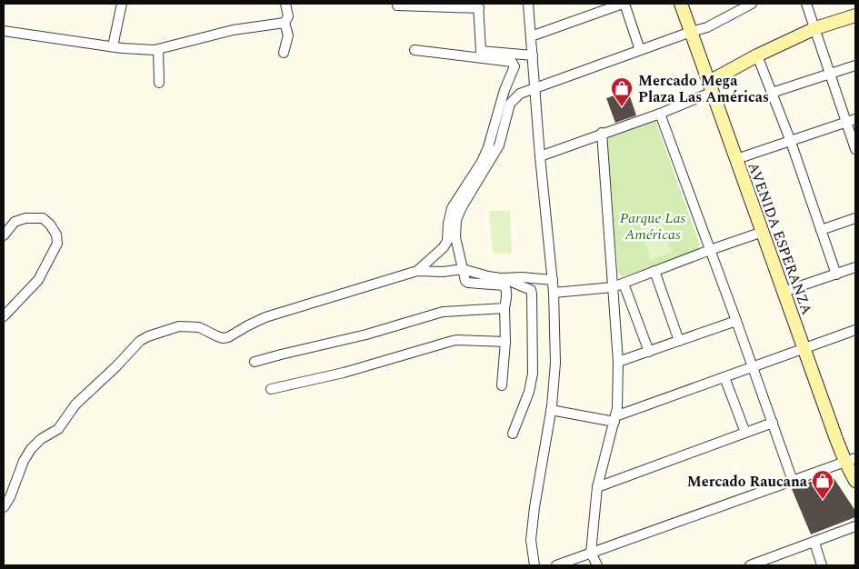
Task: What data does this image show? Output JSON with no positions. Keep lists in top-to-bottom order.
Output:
{
  "streets": {
    "street": ["AVENIDA ESPERANZA"]
  },
  "parks": ["Parque Las Américas"],
  "places": {
    "shop": ["Mercado Mega Plaza Las Américas", "Mercado Raucana"]
  }
}
